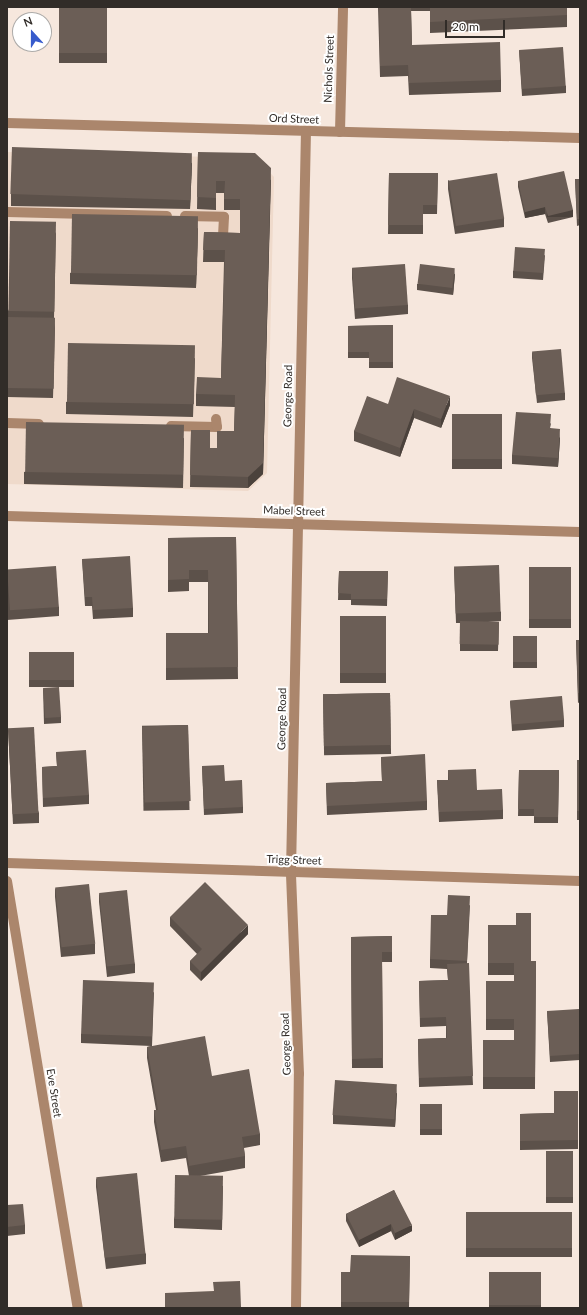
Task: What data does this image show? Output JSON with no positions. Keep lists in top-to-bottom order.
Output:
{
  "streets": {
    "street": [
      "Nichols Street",
      "Ord Street",
      "George Road",
      "Mabel Street",
      "Trigg Street",
      "Eve Street"
    ]
  },
  "crossings": [
    ["Nichols Street", "Ord Street"],
    ["Ord Street", "George Road"],
    ["George Road", "Mabel Street"],
    ["George Road", "Trigg Street"]
  ],
  "scale_bar": "20 m",
  "north": "top"
}
